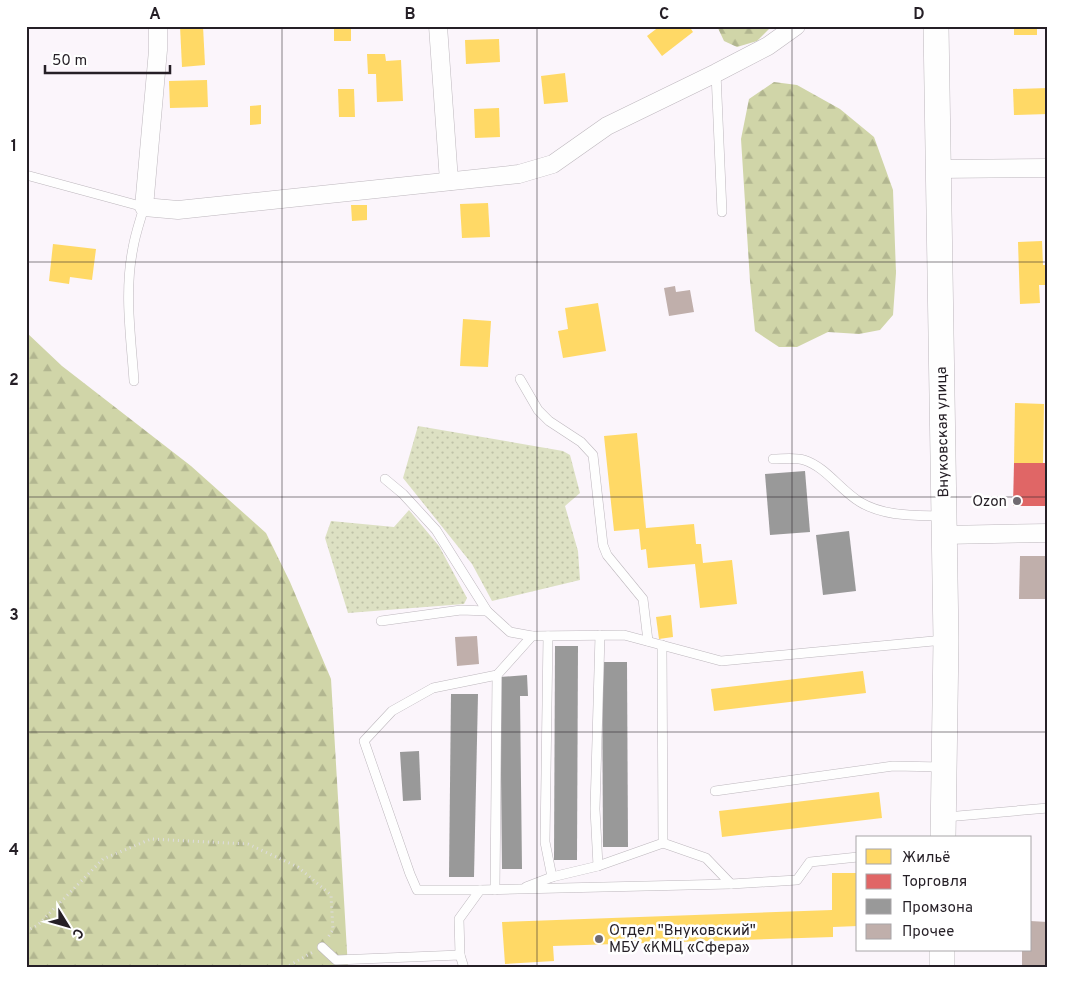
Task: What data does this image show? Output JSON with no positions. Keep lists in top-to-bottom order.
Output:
{
  "streets": {
    "main road": ["Внуковская улица"]
  },
  "places": ["Ozon", "Отдел \"Внуковский\" МБУ «КМЦ «Сфера»"],
  "legend": [
    "Жильё",
    "Торговля",
    "Промзона",
    "Прочее"
  ],
  "scale_bar": "50 m",
  "north": "bottom right",
  "grid": {
    "columns": [
      "A",
      "B",
      "C",
      "D"
    ],
    "rows": [
      "1",
      "2",
      "3",
      "4"
    ]
  }
}
